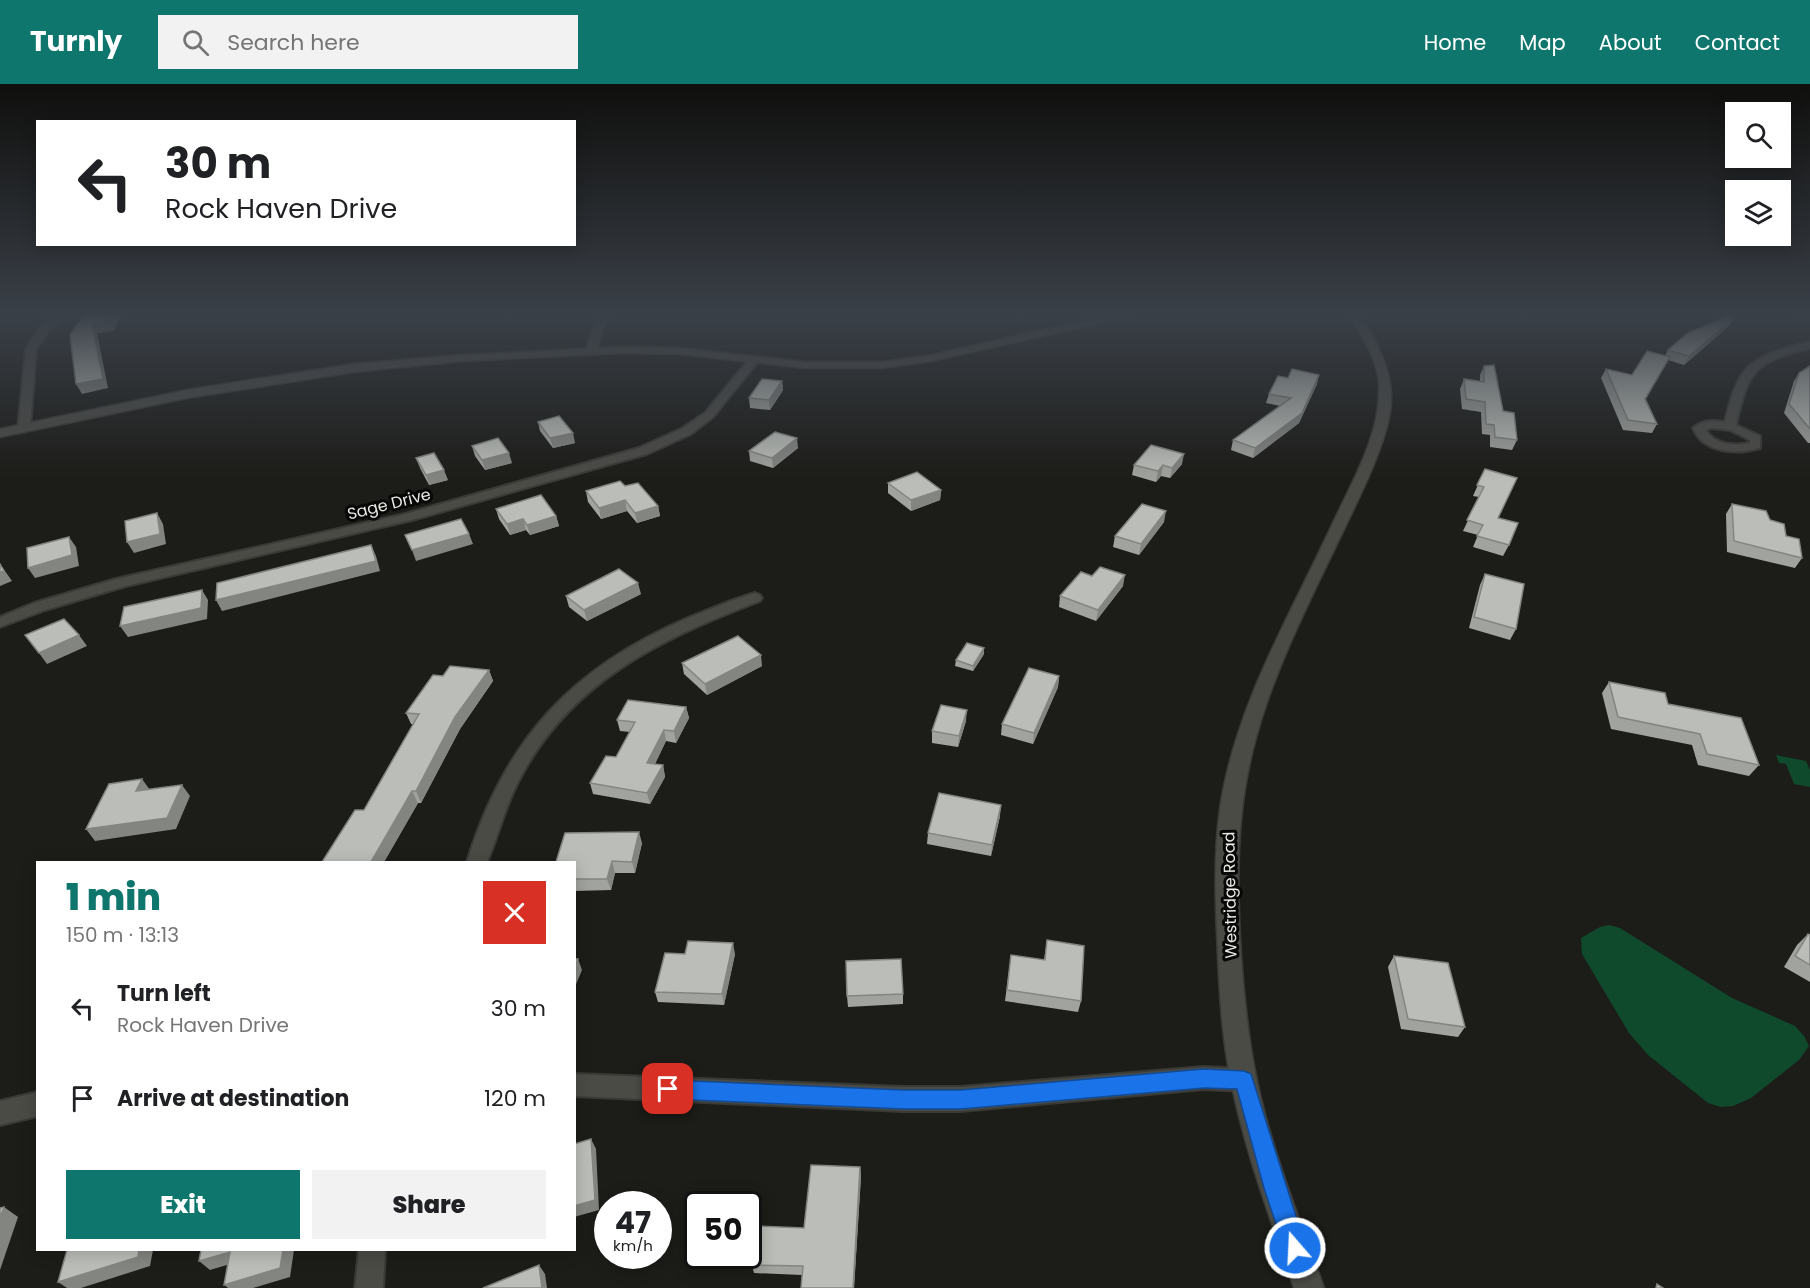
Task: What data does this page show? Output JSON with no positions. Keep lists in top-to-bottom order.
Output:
{
  "streets": {
    "street": ["Sage Drive", "Westridge Road"]
  },
  "page": {
    "header": "Turnly",
    "search": "Search here",
    "nav": [
      "Home",
      "Map",
      "About",
      "Contact"
    ],
    "turn": ["30 m", "Rock Haven Drive"],
    "heading": ["1 min", "150 m · 13:13"],
    "list": [
      {
        "name": "Turn left",
        "note": "Rock Haven Drive",
        "value": "30 m"
      },
      {
        "name": "Arrive at destination",
        "value": "120 m"
      }
    ],
    "buttons": ["Exit", "Share"],
    "speed": "47 km/h",
    "limit": "50"
  }
}
